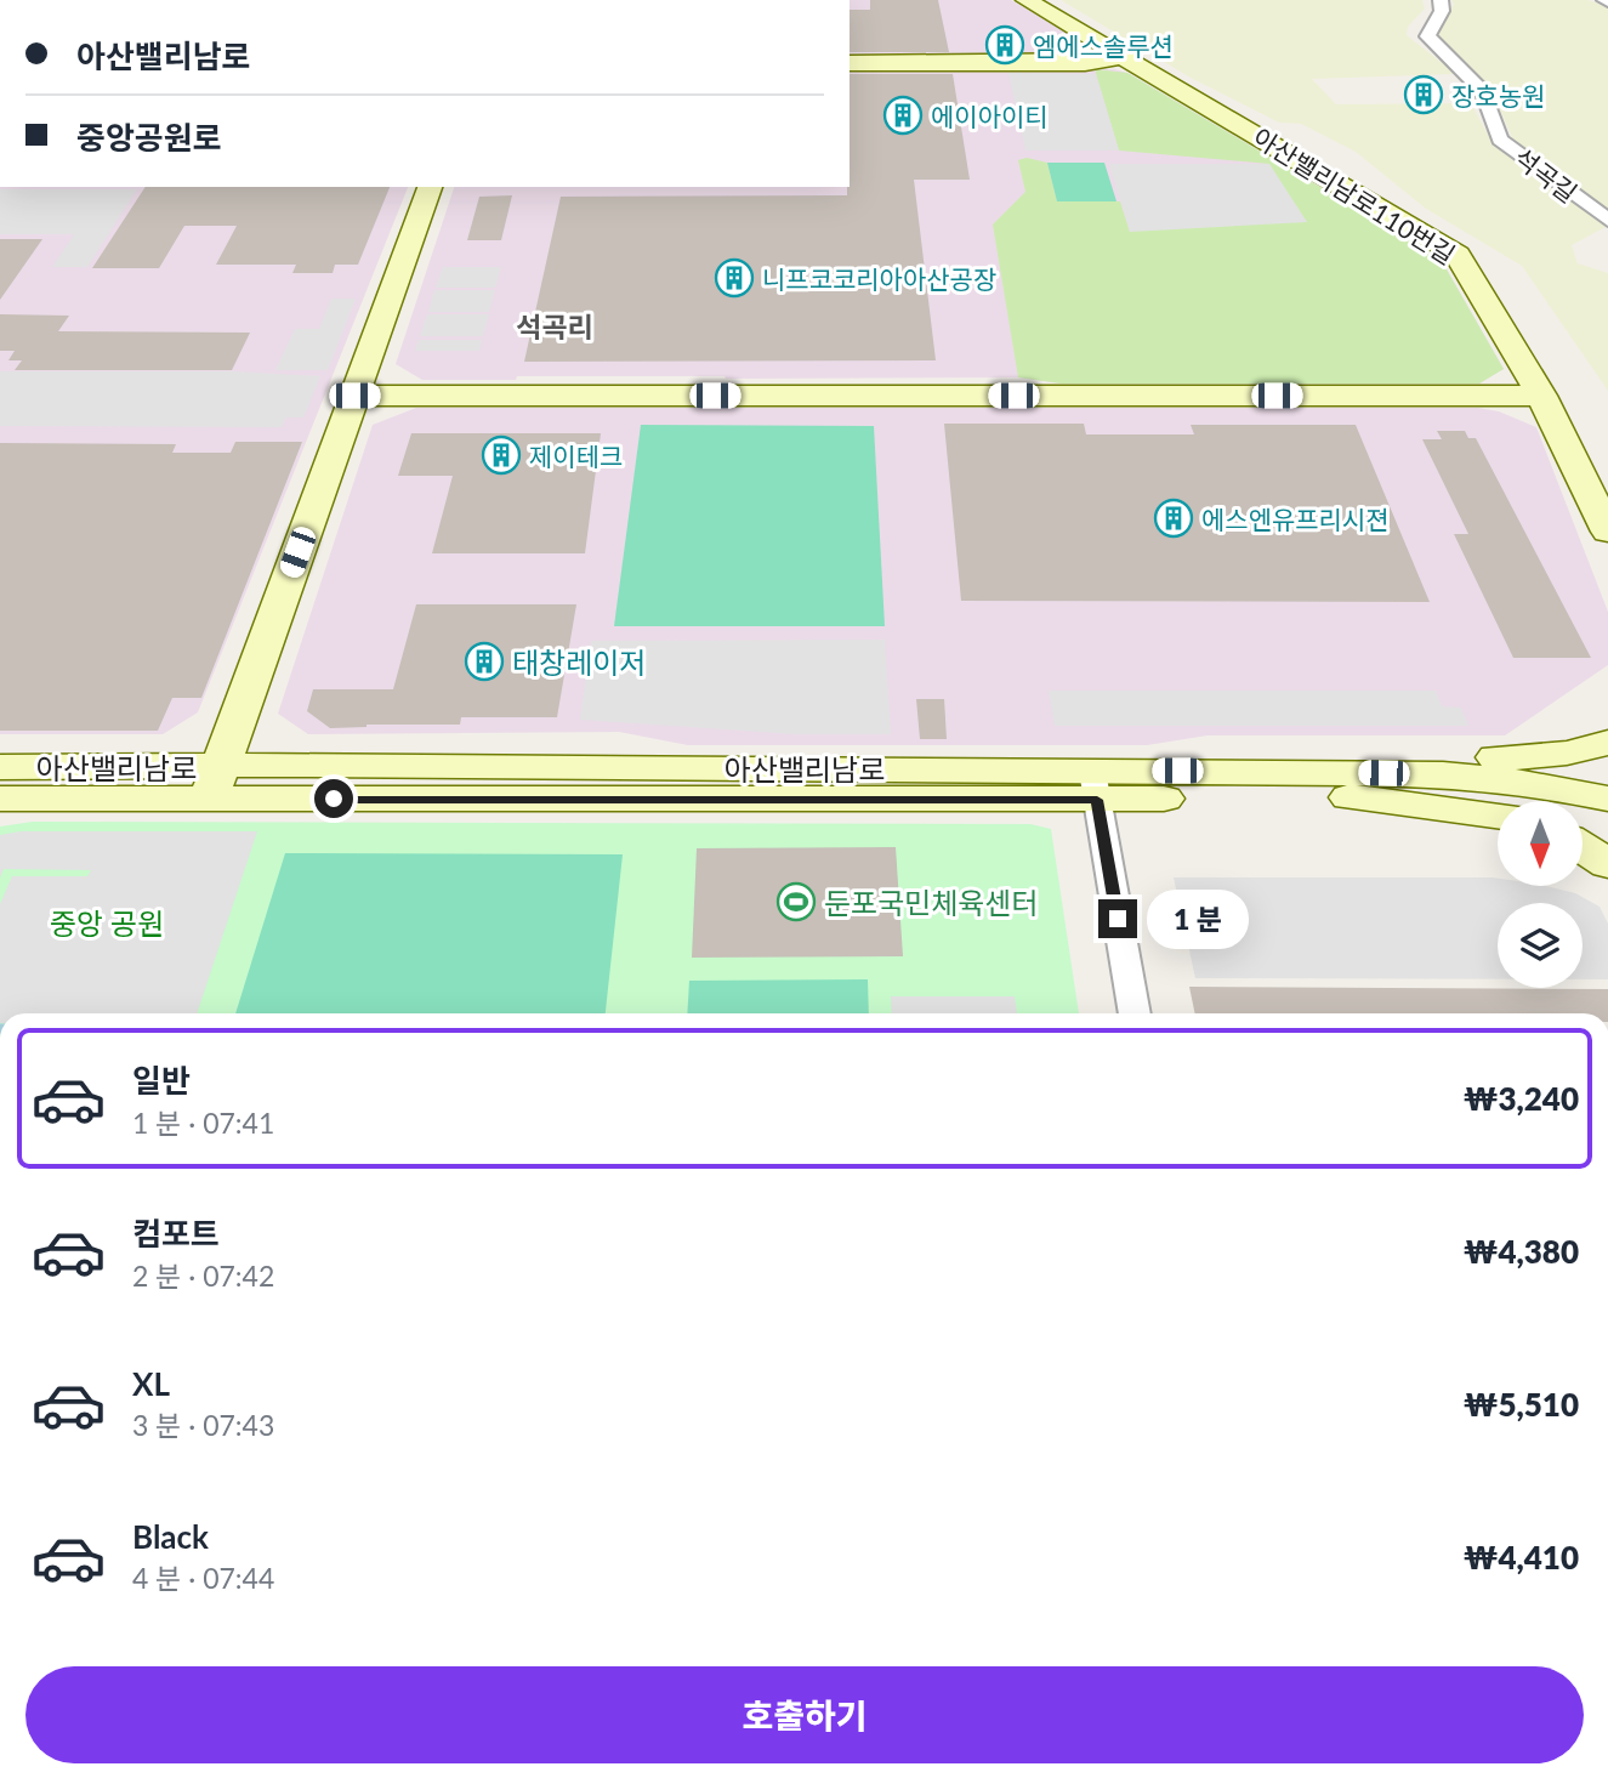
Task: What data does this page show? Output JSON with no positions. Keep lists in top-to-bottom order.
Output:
{
  "streets": {
    "street": ["석곡길", "아산밸리남로110번길", "아산밸리남로"]
  },
  "districts": ["석곡리"],
  "parks": ["중앙 공원"],
  "places": {
    "building": [
      "엠에스솔루션",
      "장호농원",
      "에이아이티",
      "니프코코리아아산공장",
      "제이테크",
      "에스엔유프리시젼",
      "태창레이저"
    ],
    "sports": ["둔포국민체육센터"]
  },
  "north": "bottom",
  "page": {
    "banner": ["아산밸리남로", "중앙공원로"],
    "bubble": "1 분",
    "list": [
      {
        "name": "일반",
        "note": "1 분 · 07:41",
        "value": "₩3,240"
      },
      {
        "name": "컴포트",
        "note": "2 분 · 07:42",
        "value": "₩4,380"
      },
      {
        "name": "XL",
        "note": "3 분 · 07:43",
        "value": "₩5,510"
      },
      {
        "name": "Black",
        "note": "4 분 · 07:44",
        "value": "₩4,410"
      }
    ],
    "buttons": "호출하기"
  }
}
